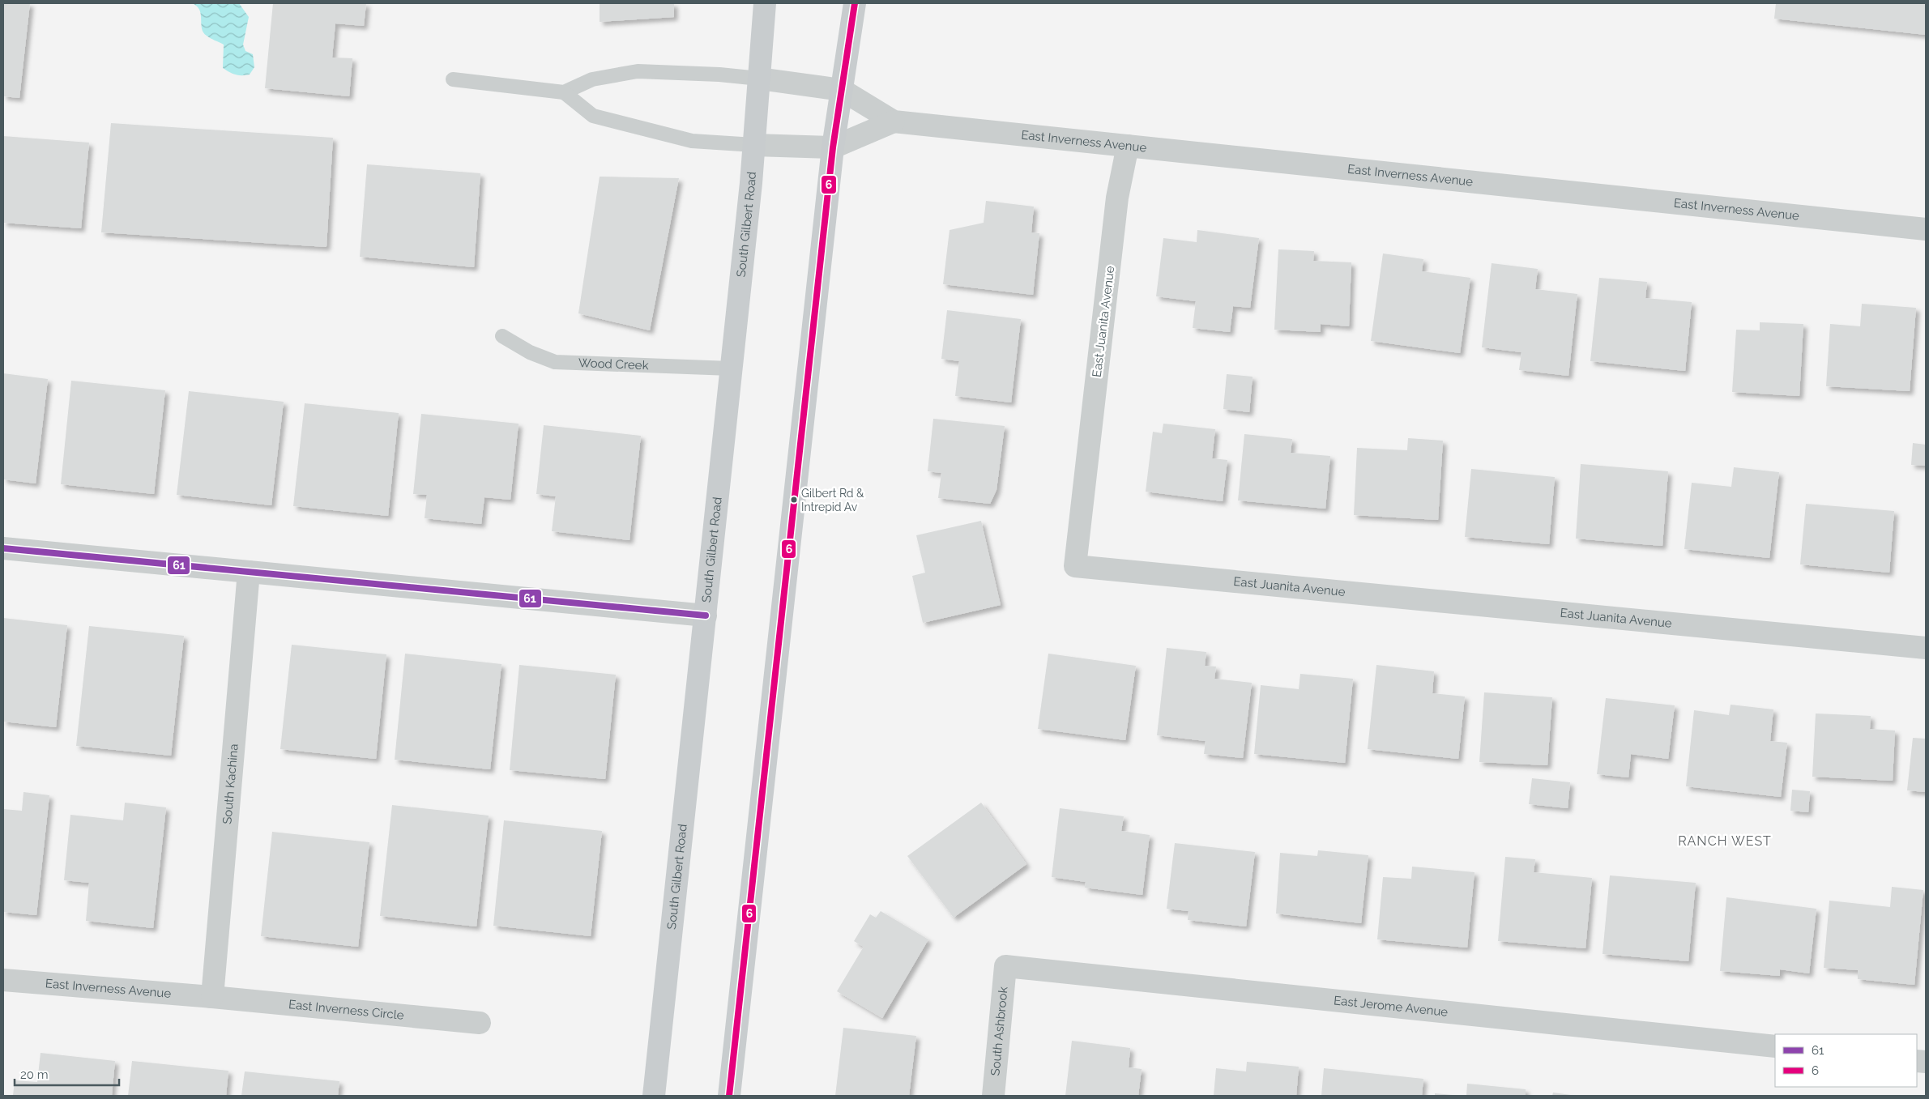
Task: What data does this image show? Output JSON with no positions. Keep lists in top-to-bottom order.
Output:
{
  "streets": {
    "main road": ["South Gilbert Road"],
    "street": [
      "East Inverness Avenue",
      "East Juanita Avenue",
      "South Kachina",
      "East Jerome Avenue",
      "East Inverness Circle",
      "South Ashbrook"
    ],
    "lane": ["Wood Creek"]
  },
  "crossings": [
    ["East Inverness Avenue", "South Gilbert Road"],
    ["East Inverness Avenue", "East Juanita Avenue"],
    ["East Inverness Avenue", "South Kachina"],
    ["East Inverness Avenue", "East Inverness Circle"],
    ["South Gilbert Road", "Wood Creek"],
    ["South Kachina", "East Inverness Circle"],
    ["East Jerome Avenue", "South Ashbrook"]
  ],
  "districts": ["RANCH WEST"],
  "places": ["Gilbert Rd & Intrepid Av"],
  "lines": ["transit line 6", "transit line 61"],
  "legend": ["61", "6"],
  "scale_bar": "20 m"
}
